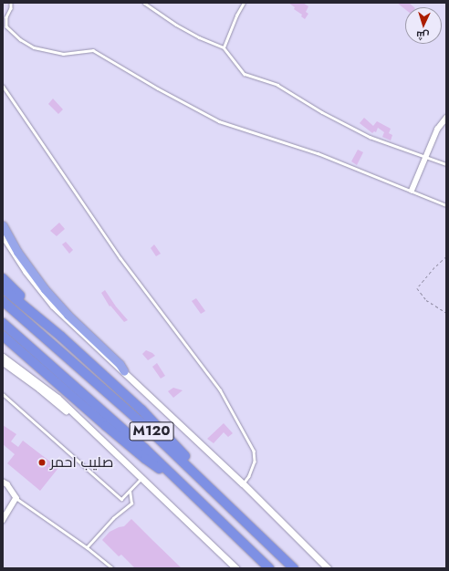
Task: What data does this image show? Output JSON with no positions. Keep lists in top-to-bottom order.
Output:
{
  "streets": {
    "highway": ["M120"]
  },
  "places": ["صلیب احمر"],
  "north": "bottom"
}
